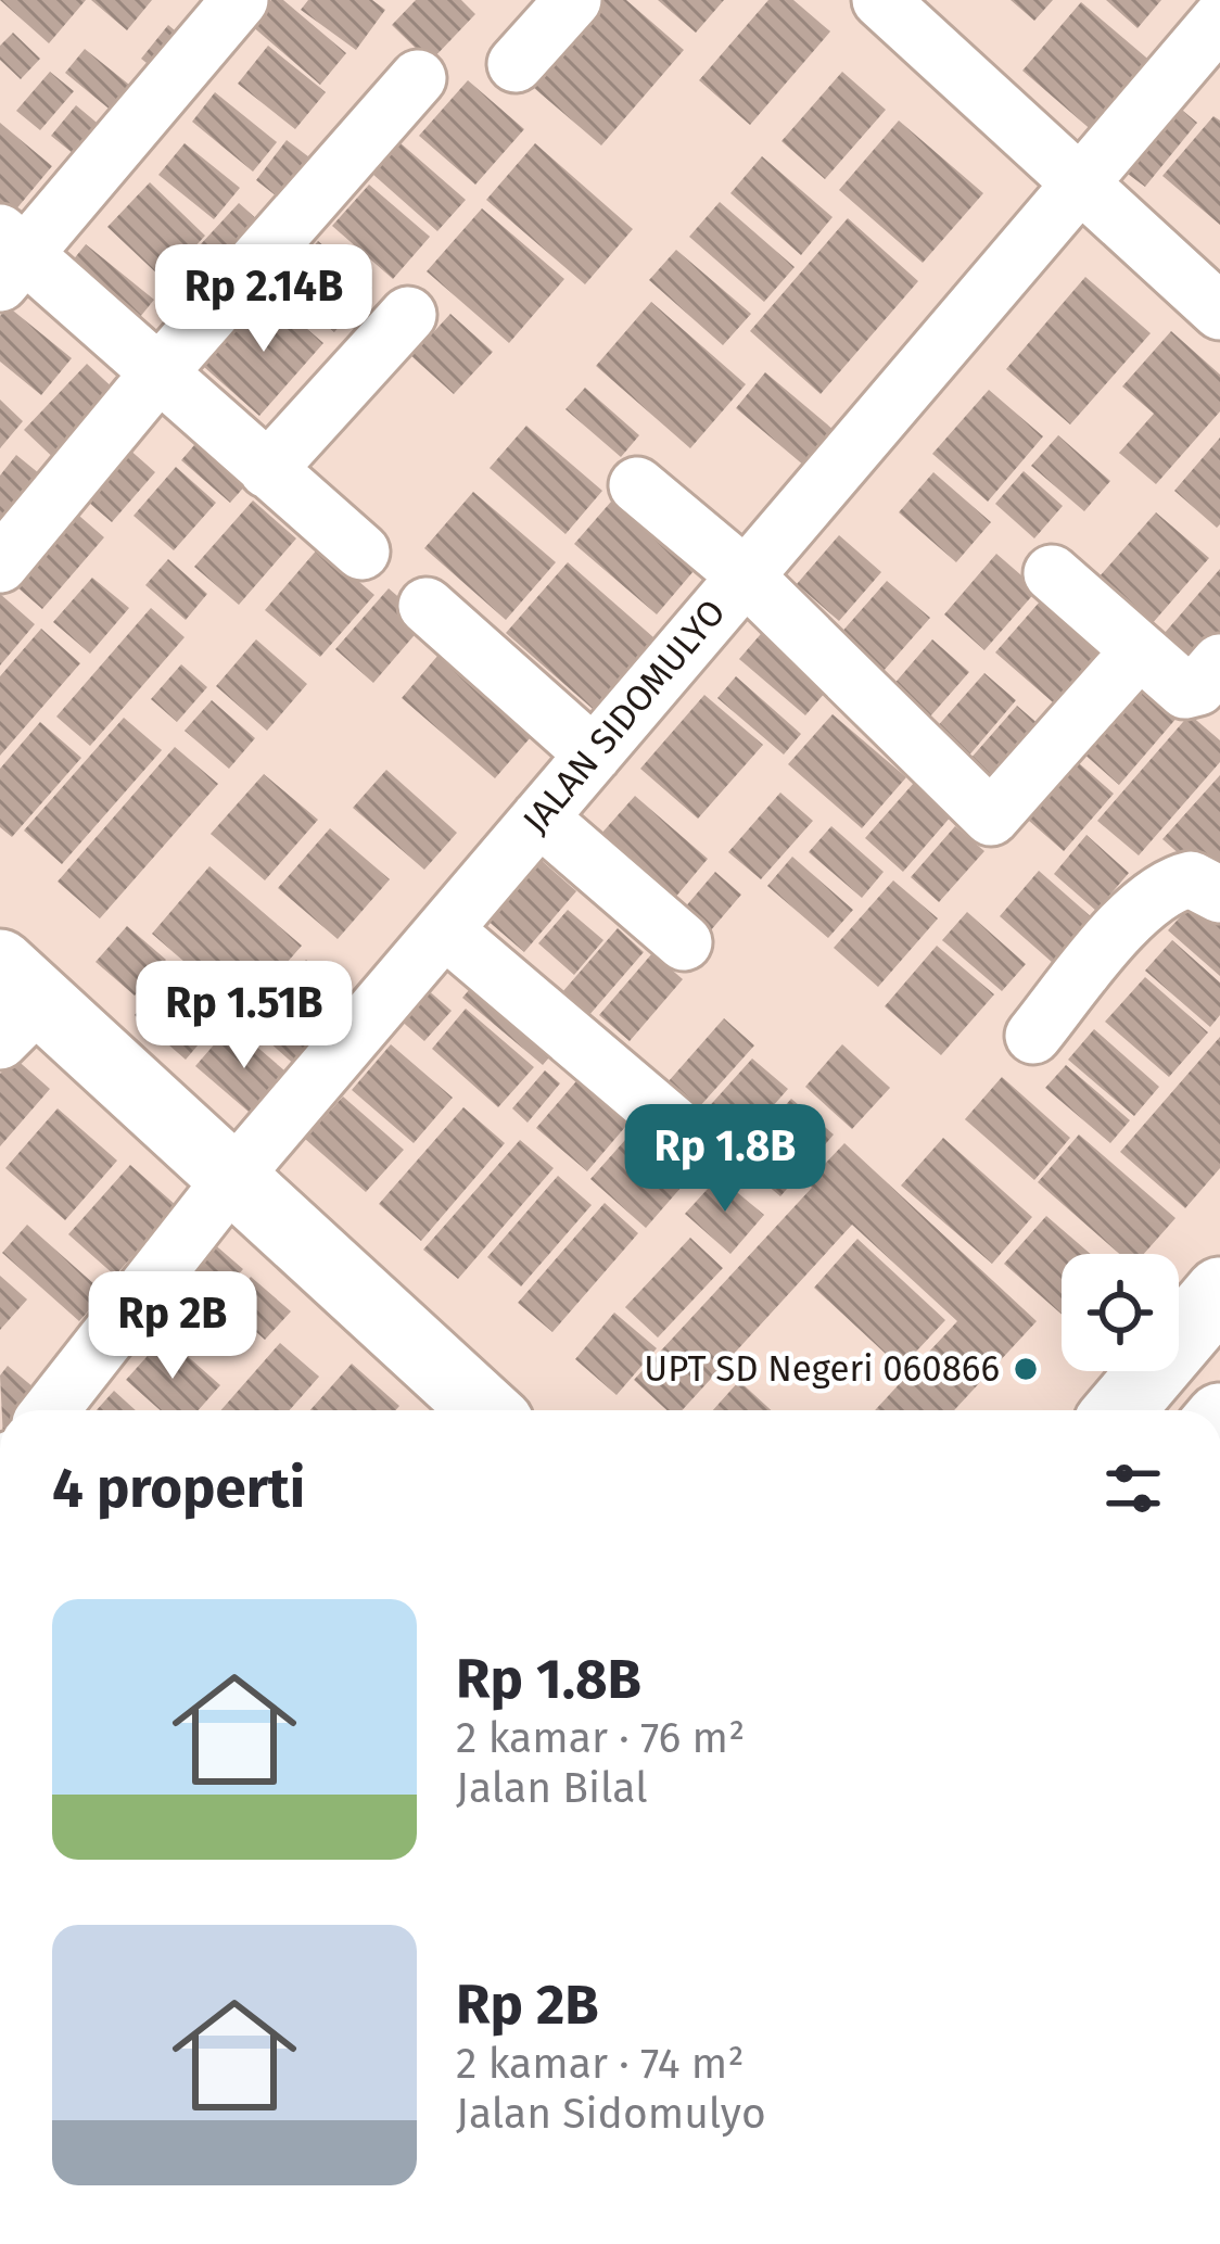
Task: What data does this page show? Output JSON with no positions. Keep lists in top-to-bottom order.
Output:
{
  "streets": {
    "street": ["JALAN SIDOMULYO"]
  },
  "places": ["UPT SD Negeri 060866"],
  "page": {
    "price": [
      "Rp 2.14B",
      "Rp 1.51B",
      "Rp 1.8B",
      "Rp 2B"
    ],
    "heading": "4 properti",
    "list": [
      {
        "name": "Rp 1.8B",
        "note": "2 kamar · 76 m² · Jalan Bilal"
      },
      {
        "name": "Rp 2B",
        "note": "2 kamar · 74 m² · Jalan Sidomulyo"
      }
    ]
  }
}
